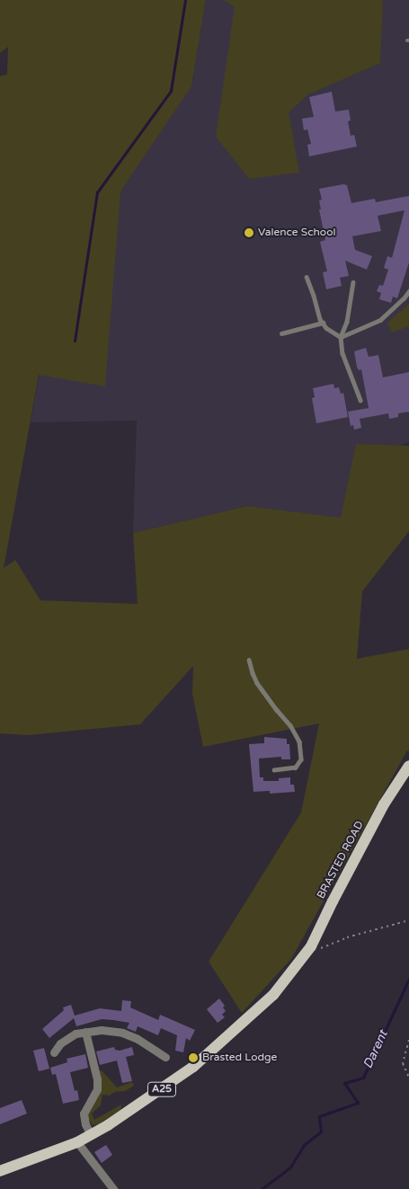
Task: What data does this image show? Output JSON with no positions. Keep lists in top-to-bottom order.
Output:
{
  "streets": {
    "main road": ["BRASTED ROAD", "A25"]
  },
  "crossings": [
    ["BRASTED ROAD", "A25"]
  ],
  "water": ["Darent"],
  "places": ["Valence School", "Brasted Lodge"]
}
